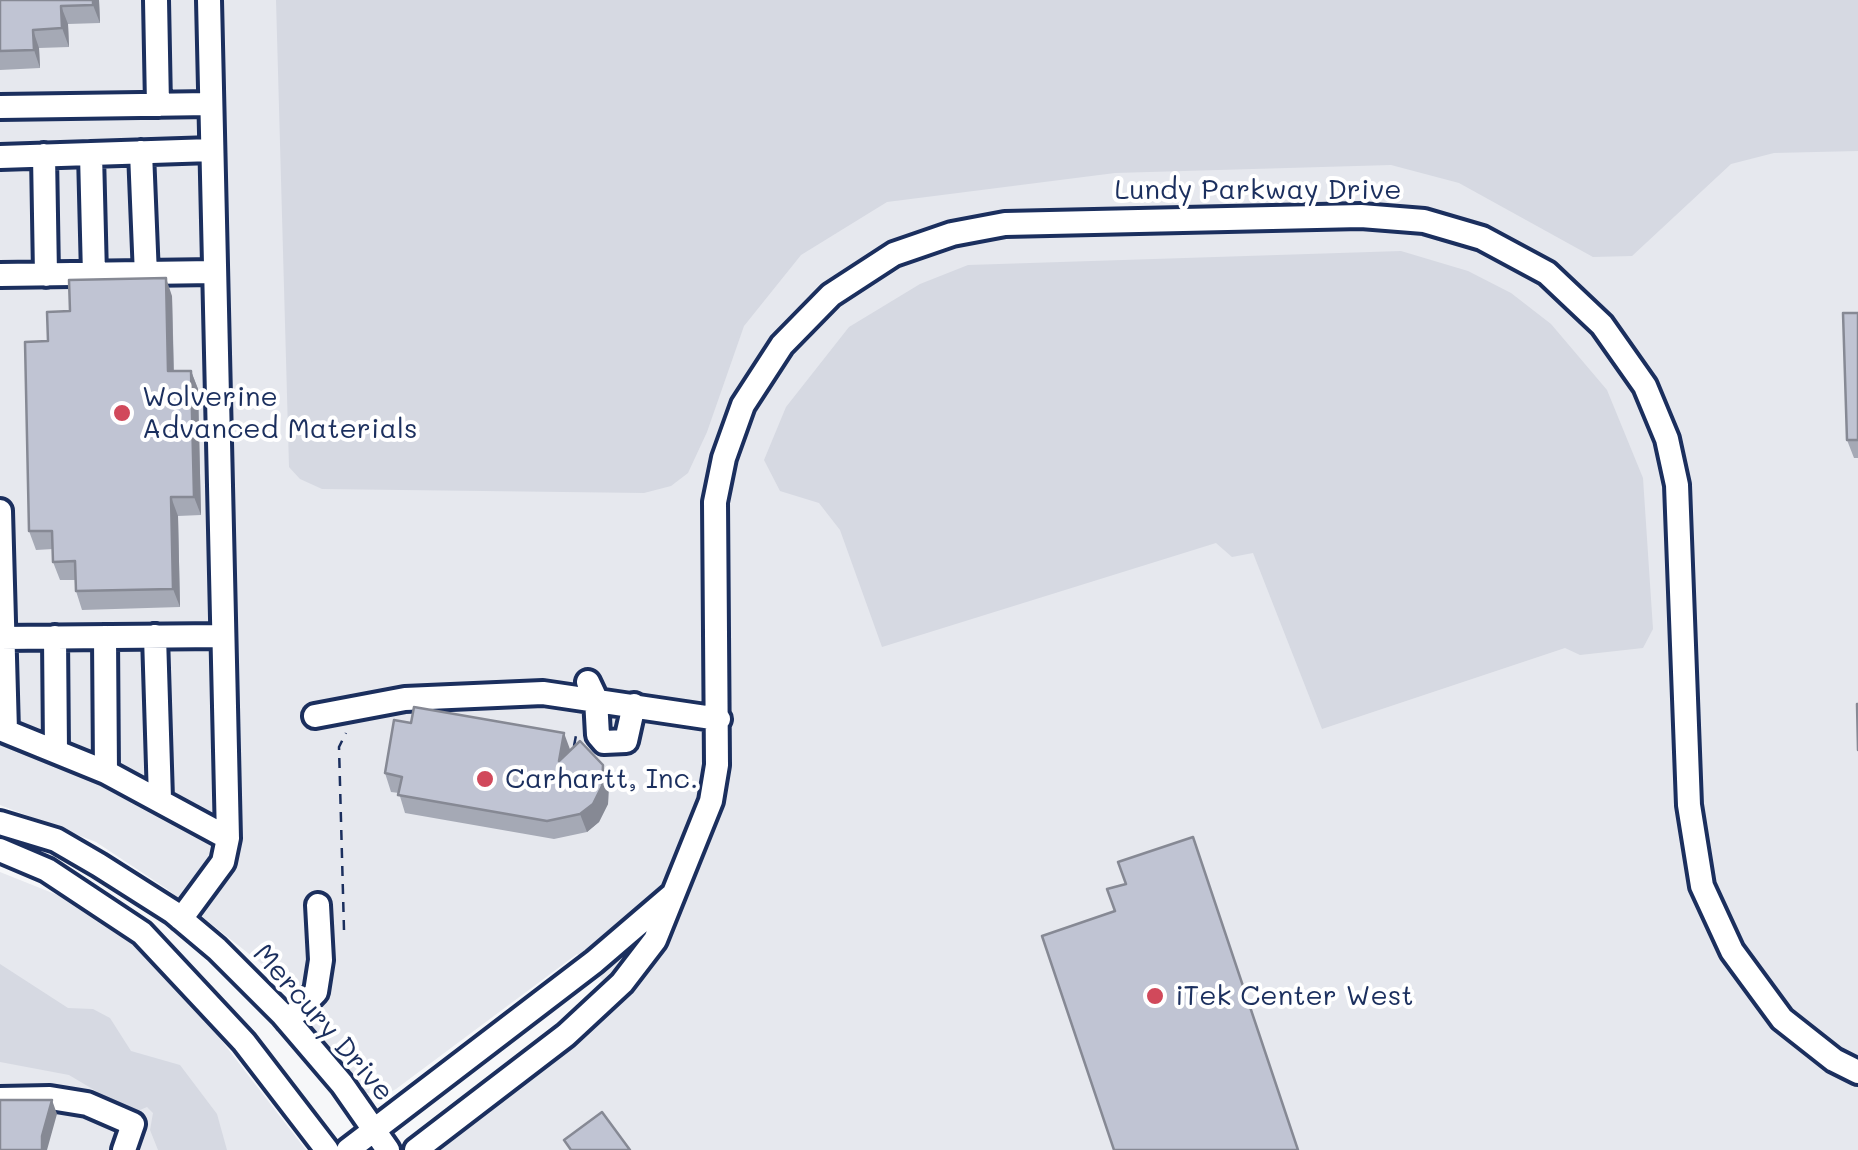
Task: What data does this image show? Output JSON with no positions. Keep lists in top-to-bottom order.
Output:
{
  "streets": {
    "street": ["Lundy Parkway Drive", "Mercury Drive"]
  },
  "crossings": [
    ["Lundy Parkway Drive", "Mercury Drive"]
  ],
  "places": ["Wolverine Advanced Materials", "Carhartt, Inc.", "iTek Center West"]
}
